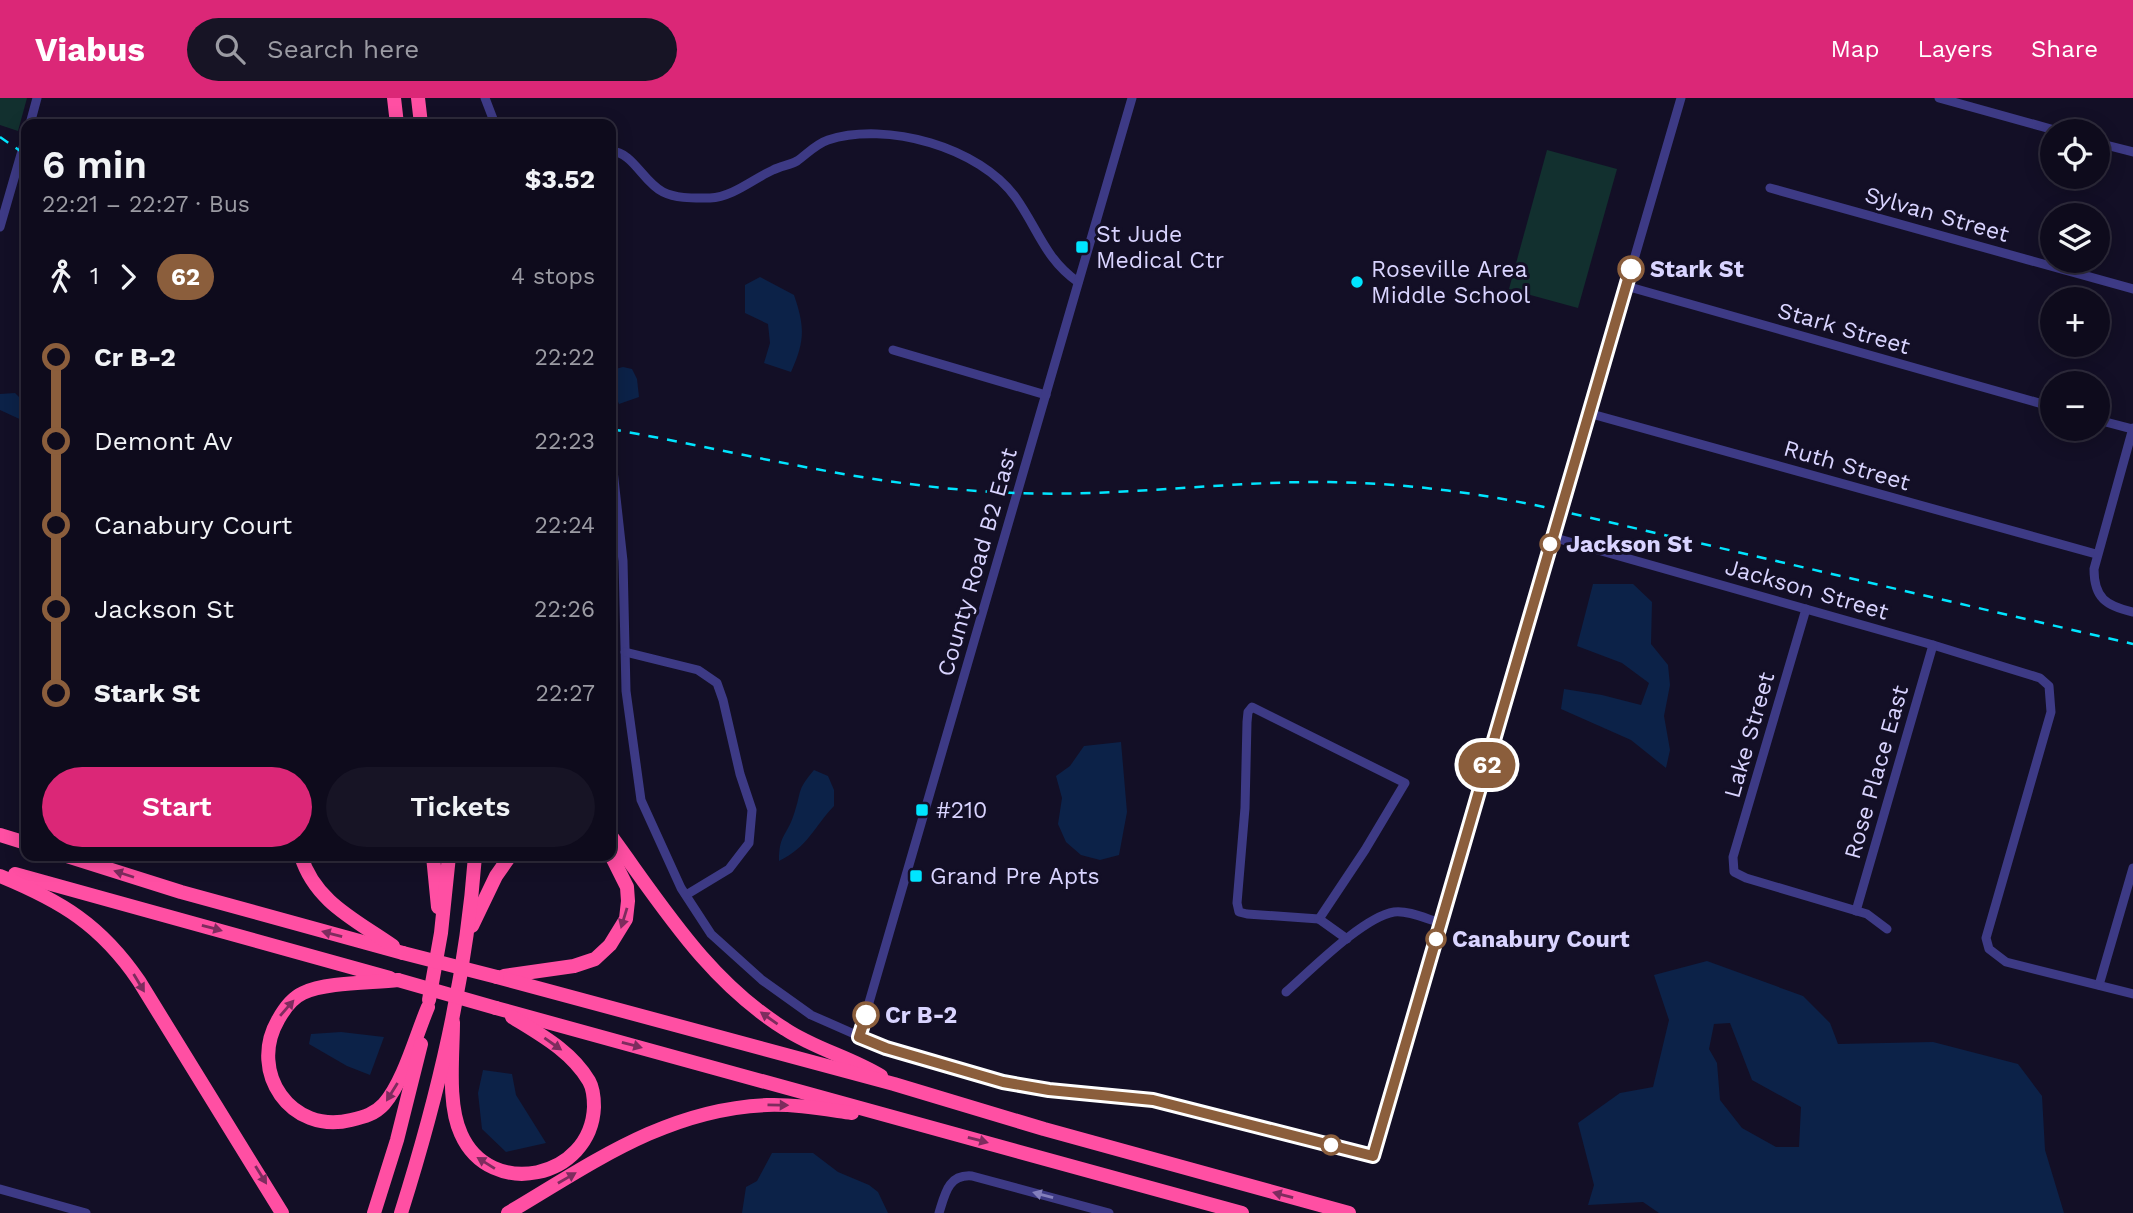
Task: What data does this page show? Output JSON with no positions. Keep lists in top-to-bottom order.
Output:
{
  "streets": {
    "street": [
      "Sylvan Street",
      "Stark Street",
      "Ruth Street",
      "County Road B2 East",
      "Jackson Street",
      "Lake Street",
      "Rose Place East"
    ]
  },
  "crossings": [
    ["Jackson Street", "Lake Street"],
    ["Jackson Street", "Rose Place East"],
    ["Lake Street", "Rose Place East"]
  ],
  "places": {
    "transit": ["St Jude Medical Ctr", "#210", "Grand Pre Apts"],
    "other": [
      "Stark St",
      "Roseville Area Middle School",
      "Jackson St",
      "Canabury Court",
      "Cr B-2"
    ]
  },
  "lines": ["bus line 62"],
  "page": {
    "header": "Viabus",
    "search": "Search here",
    "nav": ["Map", "Layers", "Share"],
    "on_map": "62",
    "map_buttons": ["+", "−"],
    "heading": ["6 min", "22:21 – 22:27 · Bus", "$3.52"],
    "legs": ["1", "62", "4 stops"],
    "list": [
      {
        "name": "Cr B-2",
        "value": "22:22"
      },
      {
        "name": "Demont Av",
        "value": "22:23"
      },
      {
        "name": "Canabury Court",
        "value": "22:24"
      },
      {
        "name": "Jackson St",
        "value": "22:26"
      },
      {
        "name": "Stark St",
        "value": "22:27"
      }
    ],
    "buttons": ["Start", "Tickets"]
  }
}
